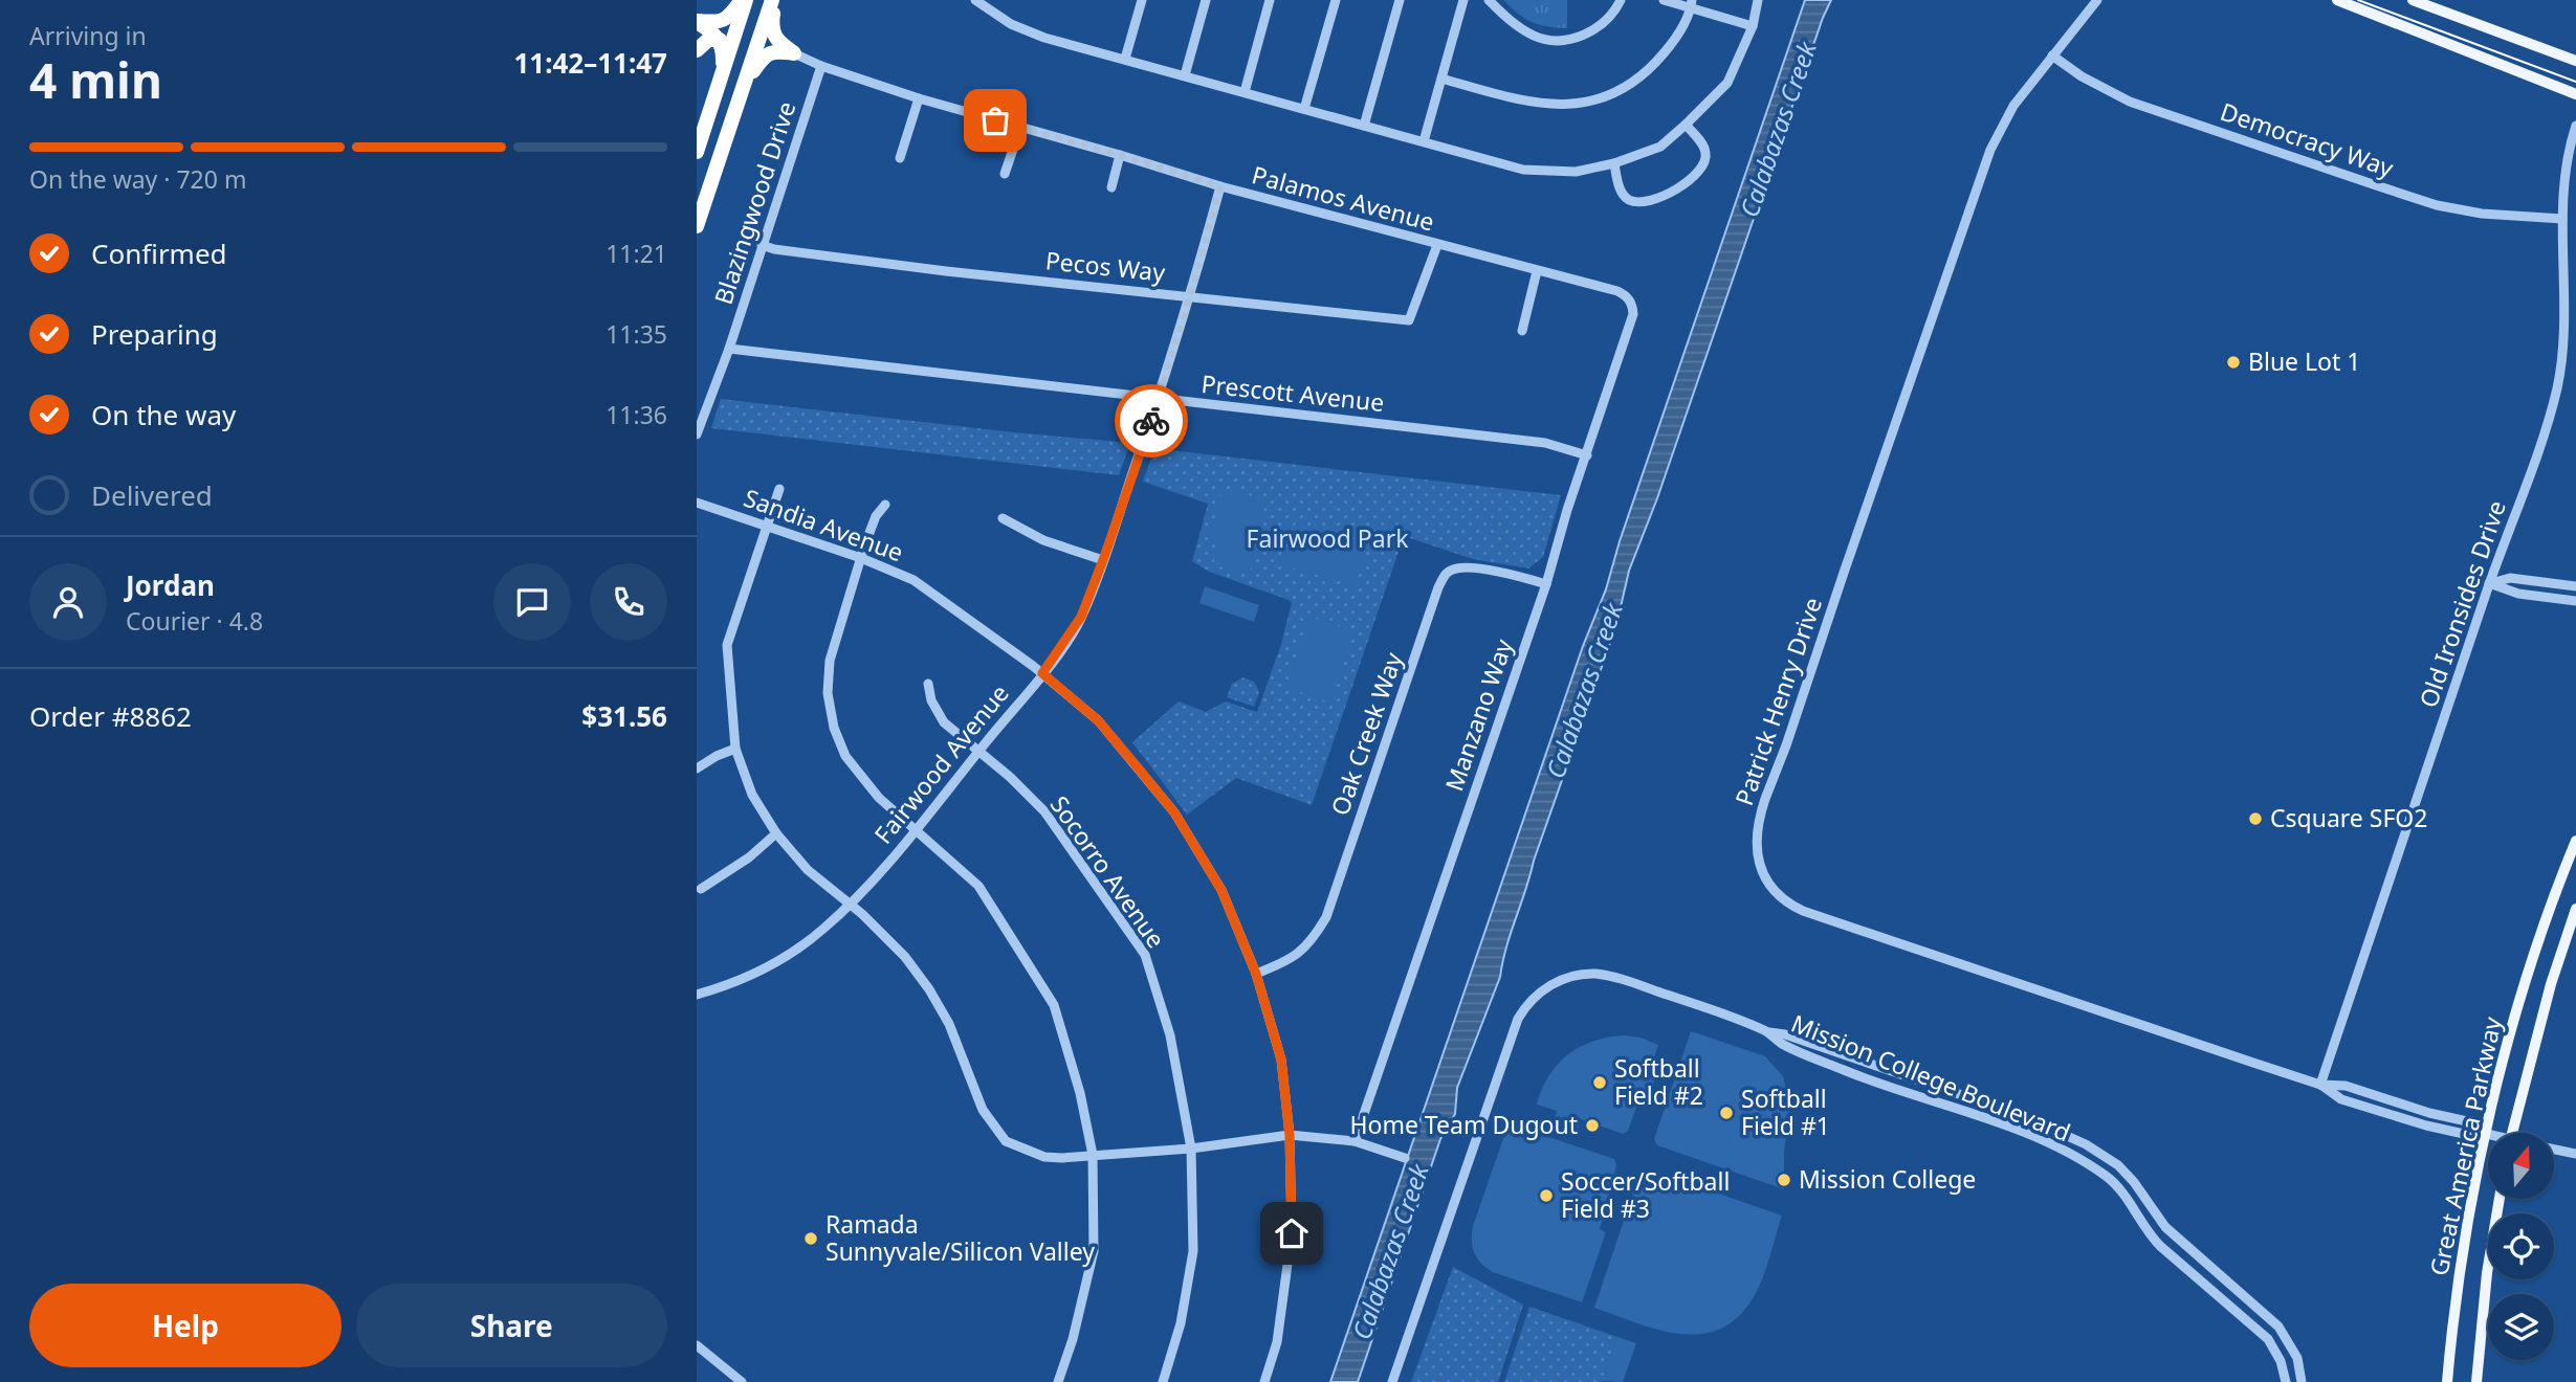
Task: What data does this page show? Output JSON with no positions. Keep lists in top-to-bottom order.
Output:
{
  "streets": {
    "main road": ["Great America Parkway"],
    "street": [
      "Democracy Way",
      "Palamos Avenue",
      "Blazingwood Drive",
      "Pecos Way",
      "Prescott Avenue",
      "Sandia Avenue",
      "Old Ironsides Drive",
      "Patrick Henry Drive",
      "Manzano Way",
      "Oak Creek Way",
      "Fairwood Avenue",
      "Socorro Avenue",
      "Mission College Boulevard"
    ]
  },
  "crossings": [
    ["Democracy Way", "Old Ironsides Drive"],
    ["Democracy Way", "Patrick Henry Drive"],
    ["Palamos Avenue", "Blazingwood Drive"],
    ["Palamos Avenue", "Pecos Way"],
    ["Palamos Avenue", "Manzano Way"],
    ["Palamos Avenue", "Fairwood Avenue"],
    ["Blazingwood Drive", "Pecos Way"],
    ["Blazingwood Drive", "Prescott Avenue"],
    ["Pecos Way", "Fairwood Avenue"],
    ["Prescott Avenue", "Manzano Way"],
    ["Prescott Avenue", "Fairwood Avenue"],
    ["Sandia Avenue", "Oak Creek Way"],
    ["Sandia Avenue", "Fairwood Avenue"],
    ["Old Ironsides Drive", "Patrick Henry Drive"],
    ["Patrick Henry Drive", "Great America Parkway"],
    ["Manzano Way", "Oak Creek Way"],
    ["Fairwood Avenue", "Socorro Avenue"]
  ],
  "water": ["Calabazas Creek"],
  "parks": ["Fairwood Park"],
  "places": [
    "Blue Lot 1",
    "Csquare SFO2",
    "Softball Field #2",
    "Softball Field #1",
    "Home Team Dugout",
    "Mission College",
    "Soccer/Softball Field #3",
    "Ramada Sunnyvale/Silicon Valley"
  ],
  "north": "top",
  "page": {
    "heading": ["4 min", "Arriving in", "11:42–11:47"],
    "panel": [
      "Jordan",
      "Courier · 4.8",
      "Order #8862",
      "$31.56"
    ],
    "bar": "On the way · 720 m",
    "list": [
      ["Confirmed", "11:21"],
      ["Preparing", "11:35"],
      ["On the way", "11:36"],
      "Delivered"
    ],
    "buttons": ["Help", "Share"]
  }
}
